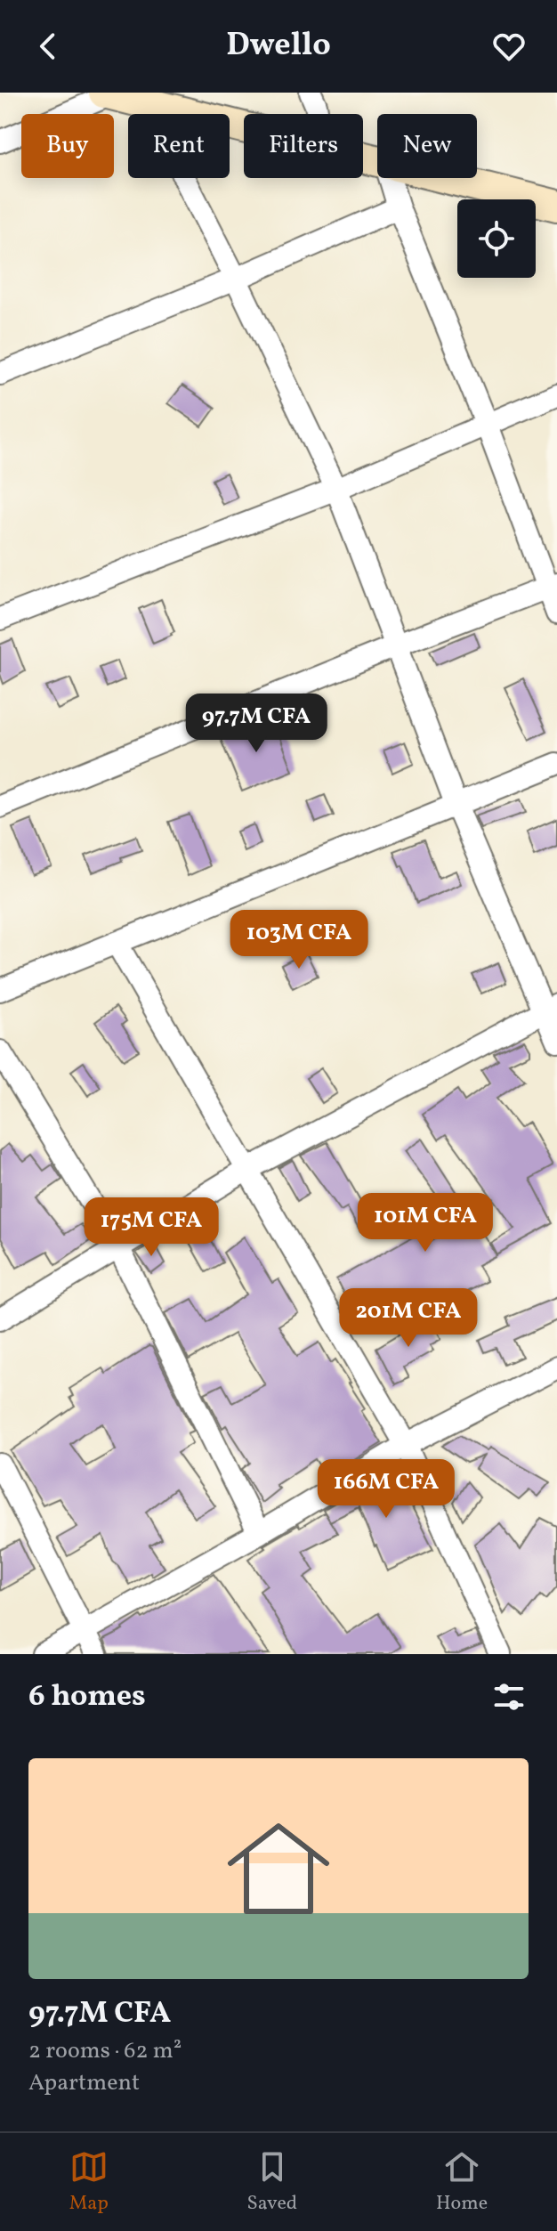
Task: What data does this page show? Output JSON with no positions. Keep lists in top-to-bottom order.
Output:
{
  "page": {
    "header": "Dwello",
    "chip": [
      "Buy",
      "Rent",
      "Filters",
      "New"
    ],
    "price": [
      "97.7M CFA",
      "103M CFA",
      "101M CFA",
      "175M CFA",
      "201M CFA",
      "166M CFA"
    ],
    "heading": "6 homes",
    "list": [
      {
        "name": "97.7M CFA",
        "note": "2 rooms · 62 m² · Apartment"
      }
    ],
    "tabs": ["Map", "Saved", "Home"]
  }
}
